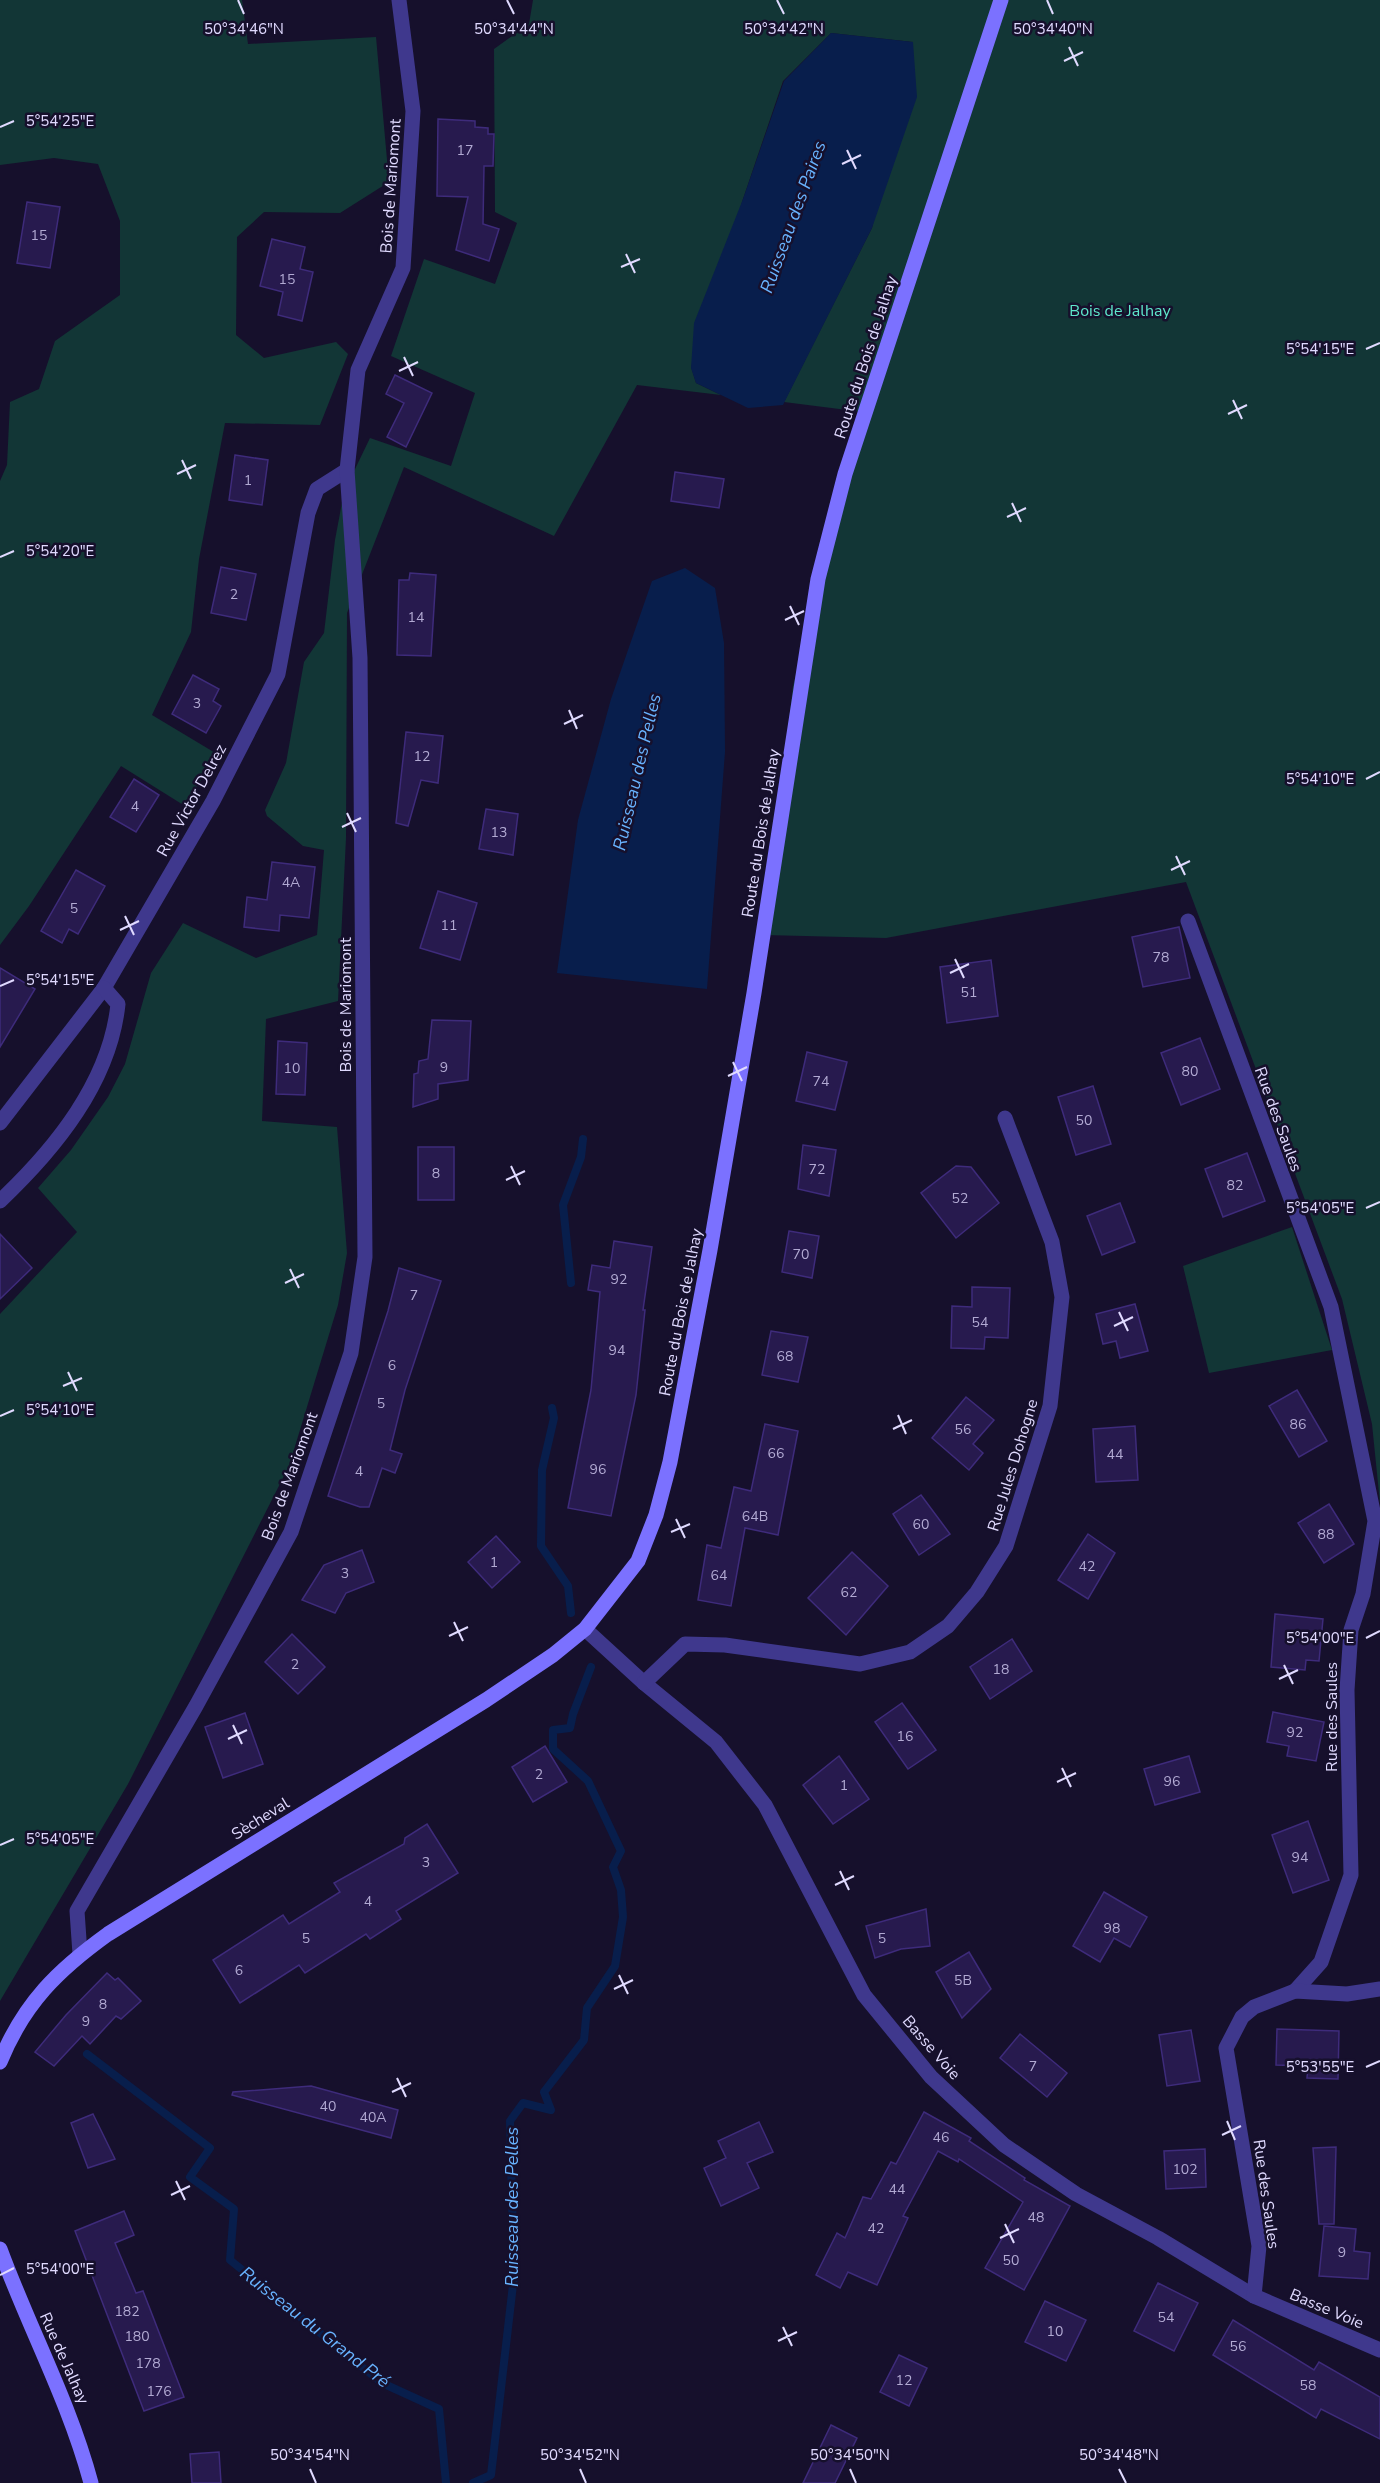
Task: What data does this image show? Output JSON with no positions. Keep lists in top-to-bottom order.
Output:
{
  "streets": {
    "main road": ["Route du Bois de Jalhay", "Sècheval", "Rue de Jalhay"],
    "street": [
      "Bois de Mariomont",
      "Rue Victor Delrez",
      "Rue des Saules",
      "Rue Jules Dohogne",
      "Basse Voie"
    ]
  },
  "crossings": [
    ["Bois de Mariomont", "Rue Victor Delrez"],
    ["Bois de Mariomont", "Sècheval"],
    ["Route du Bois de Jalhay", "Sècheval"],
    ["Route du Bois de Jalhay", "Basse Voie"],
    ["Rue des Saules", "Basse Voie"],
    ["Rue Jules Dohogne", "Basse Voie"]
  ],
  "water": ["Ruisseau des Paires", "Ruisseau des Pelles", "Ruisseau du Grand Pré"],
  "parks": ["Bois de Jalhay"],
  "house_numbers": [
    "17",
    "15",
    "15",
    "1",
    "2",
    "14",
    "3",
    "12",
    "4",
    "13",
    "4A",
    "5",
    "11",
    "78",
    "51",
    "9",
    "10",
    "80",
    "74",
    "50",
    "72",
    "8",
    "82",
    "52",
    "70",
    "92",
    "7",
    "54",
    "94",
    "68",
    "6",
    "5",
    "86",
    "56",
    "66",
    "44",
    "96",
    "4",
    "64B",
    "60",
    "88",
    "1",
    "42",
    "3",
    "64",
    "62",
    "2",
    "18",
    "92",
    "16",
    "2",
    "96",
    "1",
    "94",
    "3",
    "4",
    "98",
    "5",
    "5",
    "6",
    "5B",
    "8",
    "9",
    "7",
    "40",
    "40A",
    "46",
    "102",
    "44",
    "48",
    "42",
    "9",
    "50",
    "182",
    "54",
    "10",
    "180",
    "56",
    "178",
    "12",
    "58",
    "176"
  ],
  "coordinates": [
    "50°34'42\"N",
    "50°34'40\"N",
    "50°34'46\"N",
    "50°34'44\"N",
    "5°54'25\"E",
    "5°54'15\"E",
    "5°54'20\"E",
    "5°54'10\"E",
    "5°54'05\"E",
    "5°54'00\"E",
    "5°53'55\"E",
    "50°34'54\"N",
    "50°34'52\"N",
    "50°34'50\"N",
    "50°34'48\"N"
  ]
}
